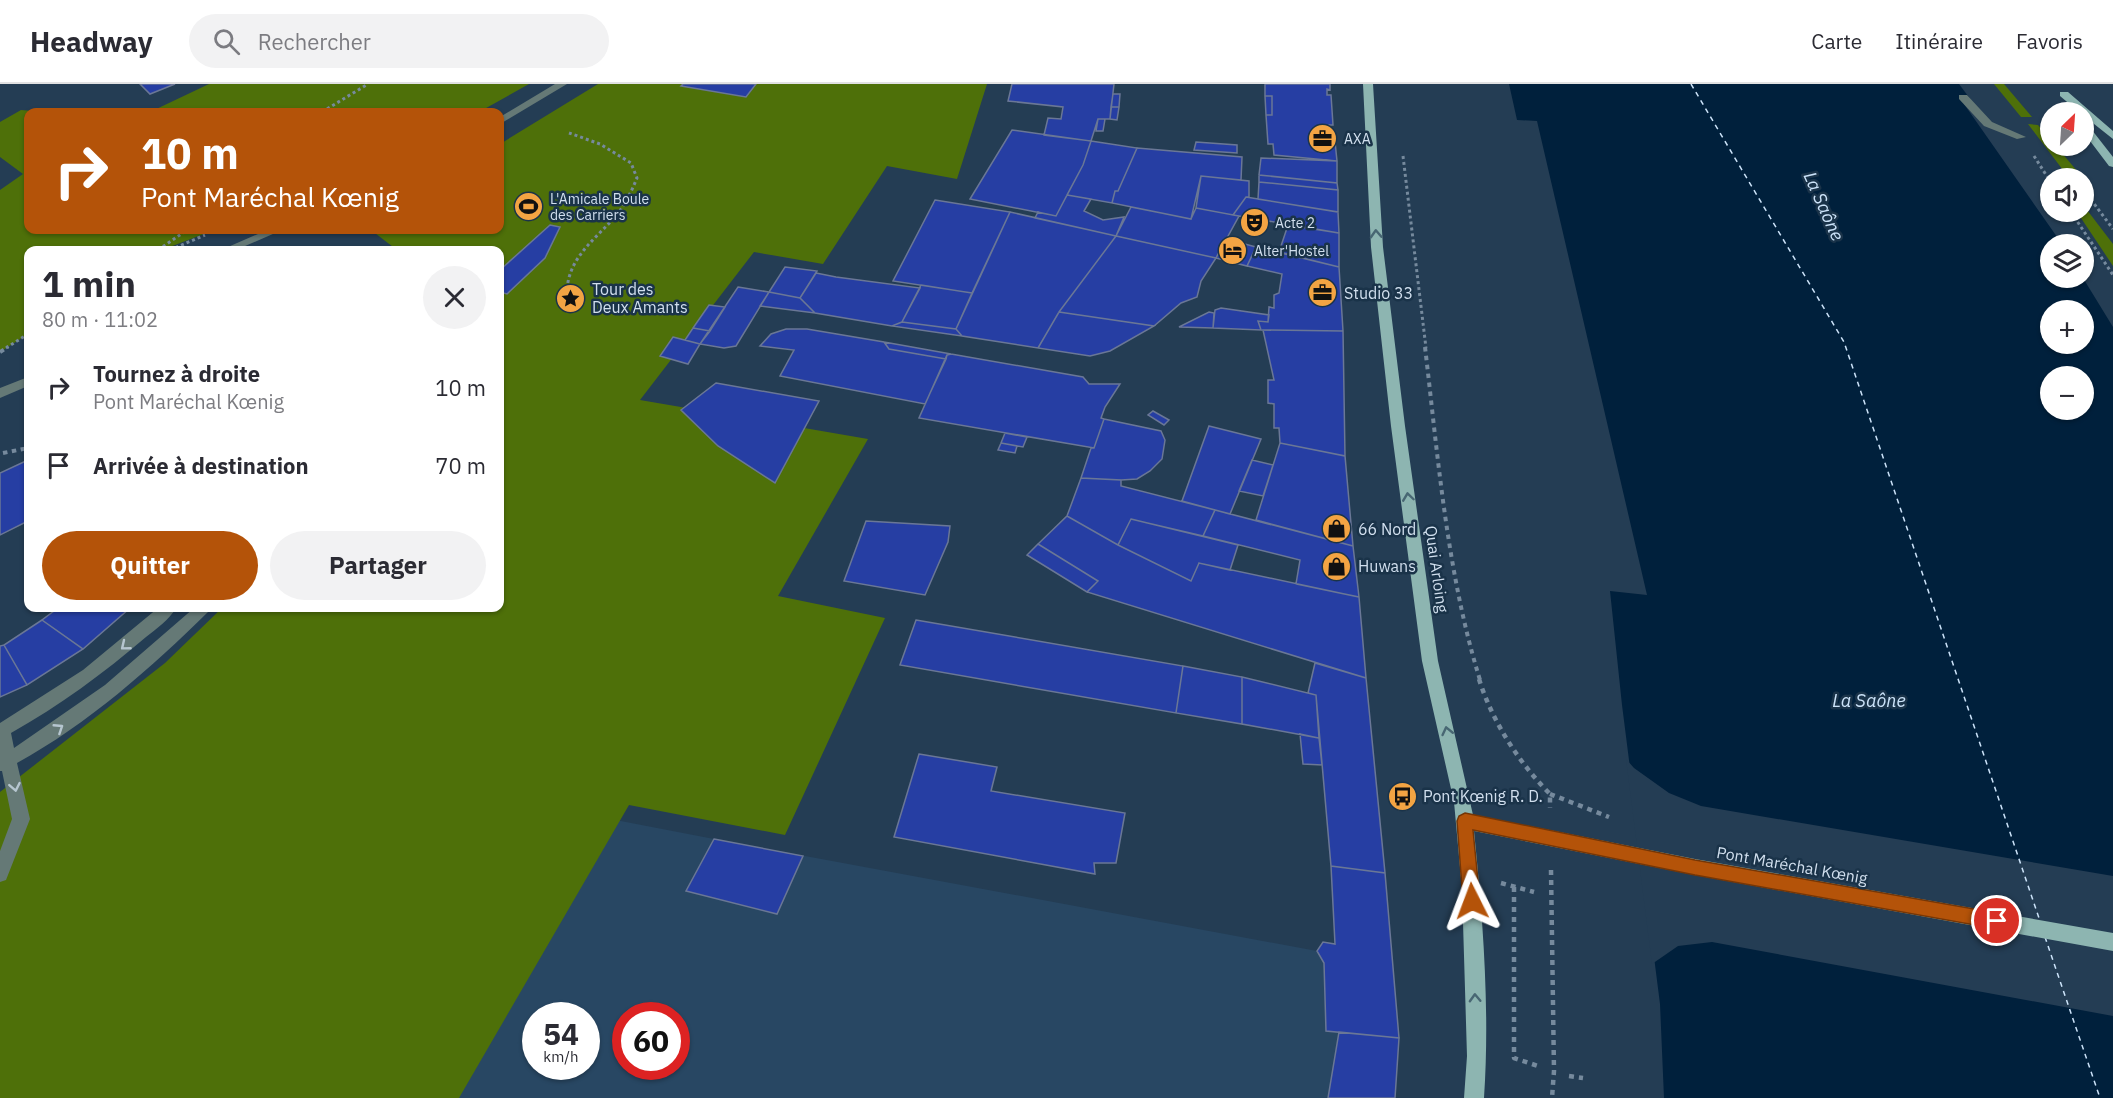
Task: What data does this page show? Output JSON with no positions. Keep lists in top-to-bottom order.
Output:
{
  "streets": {
    "main road": ["Quai Arloing", "Pont Maréchal Kœnig"]
  },
  "crossings": [
    ["Quai Arloing", "Pont Maréchal Kœnig"]
  ],
  "one_way": ["Quai Arloing"],
  "water": ["La Saône"],
  "places": {
    "office": ["AXA", "Studio 33"],
    "sports": ["L'Amicale Boule des Carriers"],
    "theatre": ["Acte 2"],
    "hotel": ["Alter'Hostel"],
    "place": ["Tour des Deux Amants"],
    "shop": ["66 Nord", "Huwans"],
    "bus stop": ["Pont Kœnig R. D."]
  },
  "north": "top right",
  "page": {
    "header": "Headway",
    "search": "Rechercher",
    "nav": ["Carte", "Itinéraire", "Favoris"],
    "map_buttons": ["+", "−"],
    "turn": ["10 m", "Pont Maréchal Kœnig"],
    "heading": ["1 min", "80 m · 11:02"],
    "list": [
      {
        "name": "Tournez à droite",
        "note": "Pont Maréchal Kœnig",
        "value": "10 m"
      },
      {
        "name": "Arrivée à destination",
        "value": "70 m"
      }
    ],
    "buttons": ["Quitter", "Partager"],
    "speed": "54 km/h",
    "limit": "60"
  }
}
